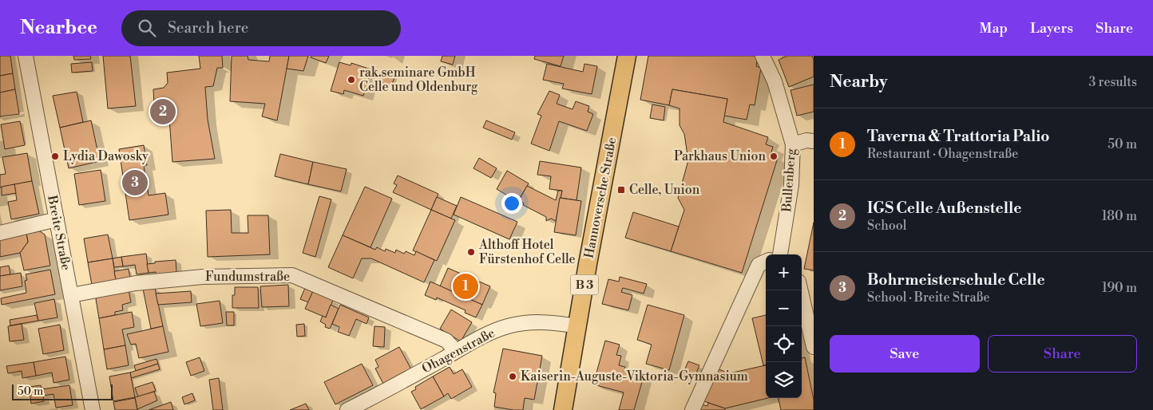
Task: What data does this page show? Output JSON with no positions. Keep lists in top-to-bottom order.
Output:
{
  "streets": {
    "main road": ["Hannoversche Straße", "B 3"],
    "street": [
      "Bullenberg",
      "Breite Straße",
      "Fundumstraße",
      "Ohagenstraße"
    ]
  },
  "crossings": [
    ["Hannoversche Straße", "Ohagenstraße"],
    ["Breite Straße", "Fundumstraße"],
    ["Fundumstraße", "Ohagenstraße"]
  ],
  "places": {
    "other": [
      "rak.seminare GmbH Celle und Oldenburg",
      "Lydia Dawosky",
      "Parkhaus Union",
      "Althoff Hotel Fürstenhof Celle",
      "Kaiserin-Auguste-Viktoria-Gymnasium"
    ],
    "transit": ["Celle, Union"]
  },
  "scale_bar": "50 m",
  "page": {
    "header": "Nearbee",
    "search": "Search here",
    "nav": ["Map", "Layers", "Share"],
    "heading": ["Nearby", "3 results"],
    "pins": ["2", "3", "1"],
    "list": [
      {
        "mark": "1",
        "name": "Taverna & Trattoria Palio",
        "note": "Restaurant · Ohagenstraße",
        "value": "50 m"
      },
      {
        "mark": "2",
        "name": "IGS Celle Außenstelle",
        "note": "School",
        "value": "180 m"
      },
      {
        "mark": "3",
        "name": "Bohrmeisterschule Celle",
        "note": "School · Breite Straße",
        "value": "190 m"
      }
    ],
    "map_buttons": ["+", "−"],
    "buttons": ["Save", "Share"],
    "scale": "50 m"
  }
}
